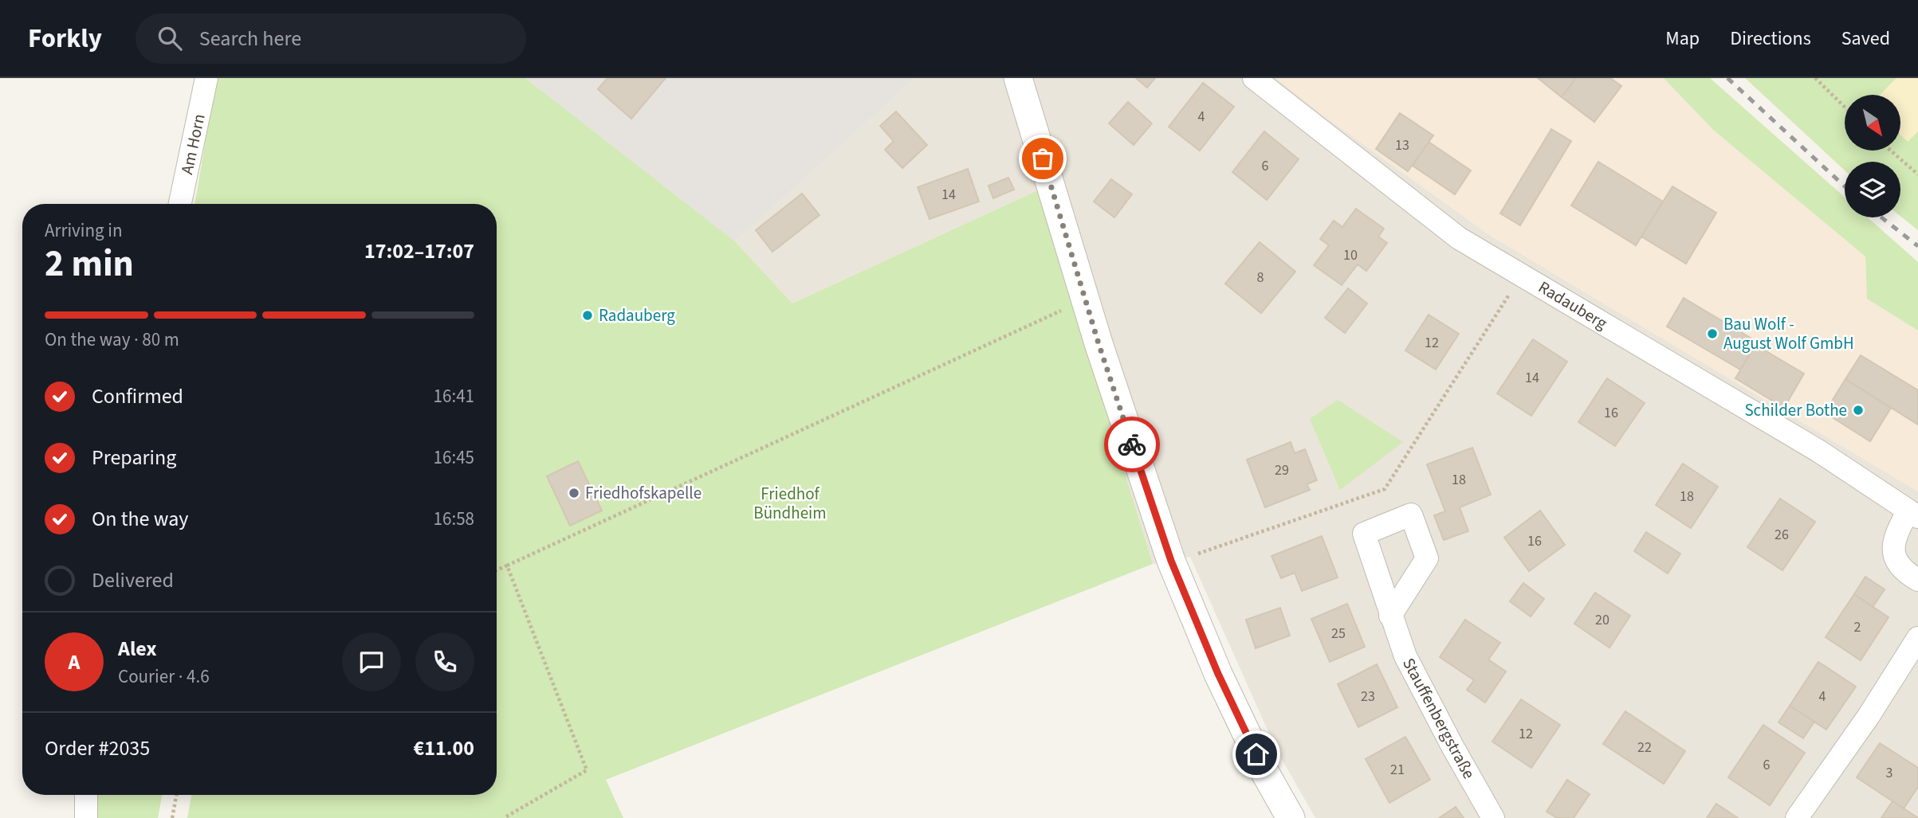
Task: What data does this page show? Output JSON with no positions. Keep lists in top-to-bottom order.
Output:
{
  "streets": {
    "street": ["Am Horn", "Radauberg", "Stauffenbergstraße"]
  },
  "parks": ["Friedhof Bündheim"],
  "places": [
    "Radauberg",
    "Bau Wolf - August Wolf GmbH",
    "Schilder Bothe",
    "Friedhofskapelle"
  ],
  "house_numbers": [
    "4",
    "13",
    "6",
    "14",
    "10",
    "8",
    "12",
    "14",
    "16",
    "29",
    "18",
    "18",
    "26",
    "16",
    "20",
    "2",
    "25",
    "23",
    "4",
    "12",
    "22",
    "6",
    "21",
    "3"
  ],
  "north": "bottom right",
  "page": {
    "header": "Forkly",
    "search": "Search here",
    "nav": ["Map", "Directions", "Saved"],
    "heading": ["2 min", "Arriving in", "17:02–17:07"],
    "panel": [
      "Alex",
      "Courier · 4.6",
      "Order #2035",
      "€11.00"
    ],
    "bar": "On the way · 80 m",
    "list": [
      ["Confirmed", "16:41"],
      ["Preparing", "16:45"],
      ["On the way", "16:58"],
      "Delivered"
    ],
    "round": "A"
  }
}
